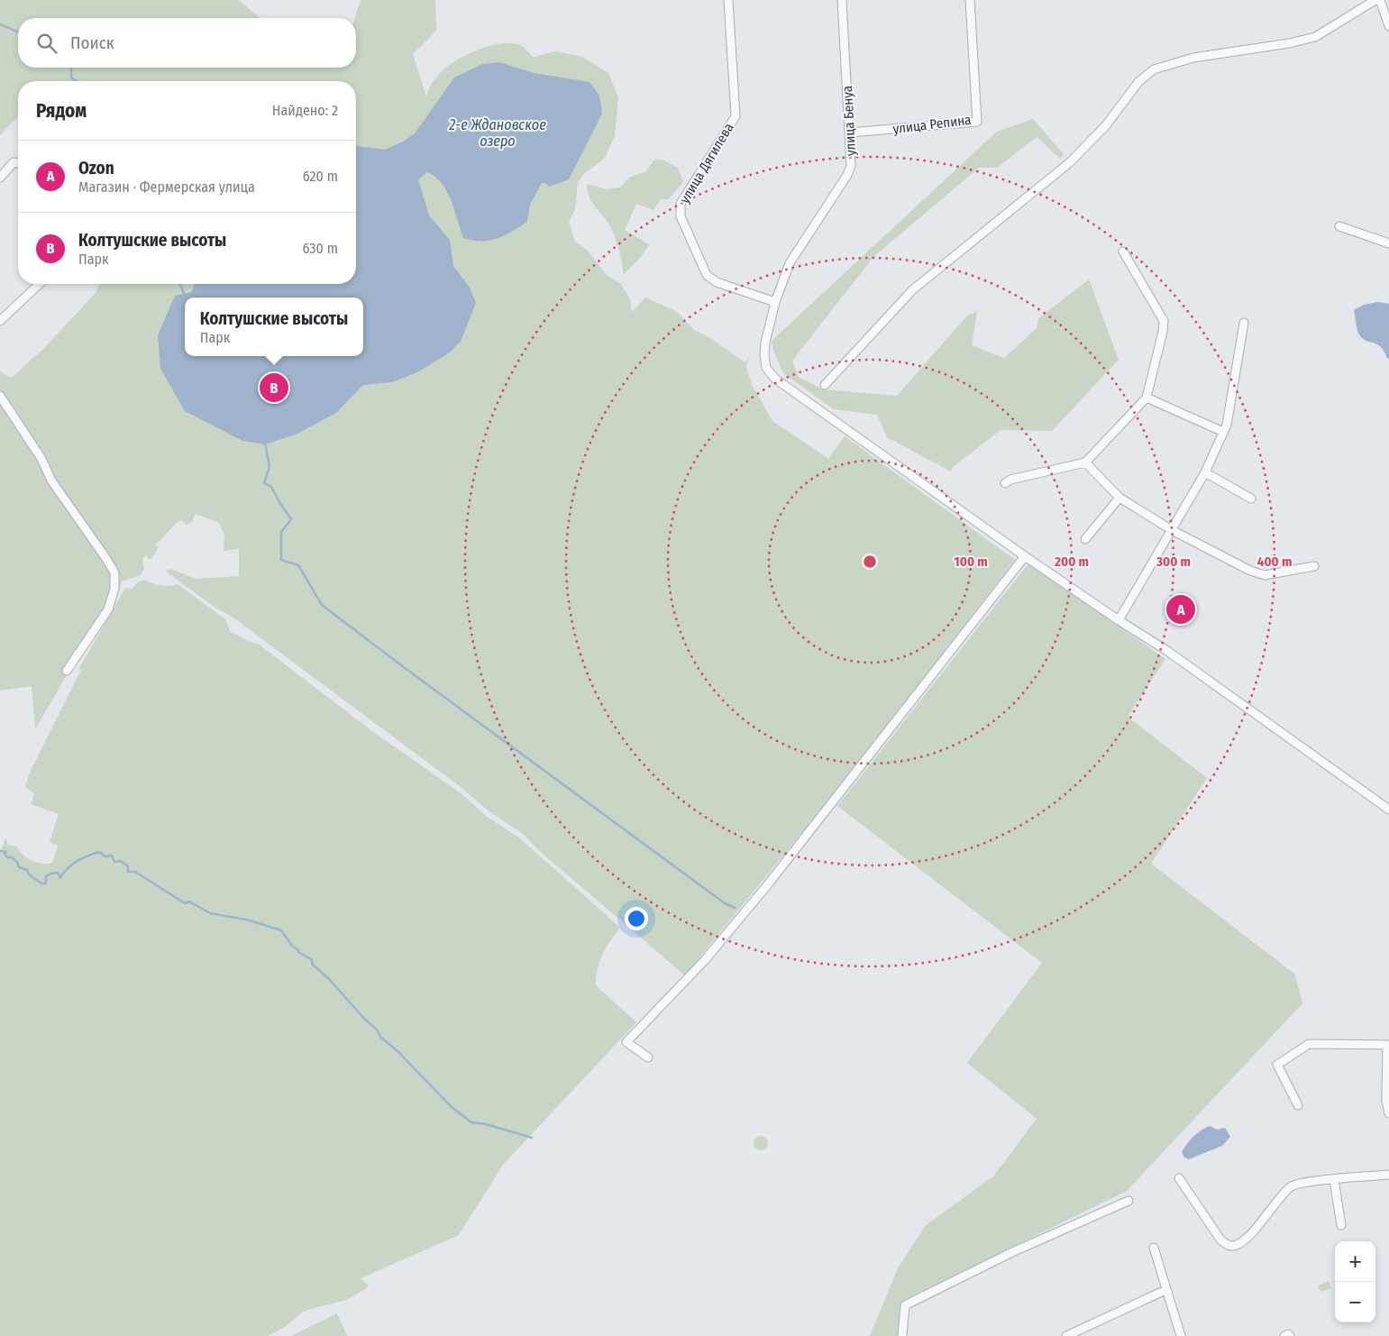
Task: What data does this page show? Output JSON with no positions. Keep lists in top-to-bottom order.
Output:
{
  "streets": {
    "street": ["улица Бенуа", "улица Репина", "улица Дягилева"]
  },
  "crossings": [
    ["улица Бенуа", "улица Репина"],
    ["улица Бенуа", "улица Дягилева"]
  ],
  "water": ["2-е Ждановское озеро"],
  "page": {
    "search": "Поиск",
    "heading": ["Рядом", "Найдено: 2"],
    "list": [
      {
        "mark": "A",
        "name": "Ozon",
        "note": "Магазин · Фермерская улица",
        "value": "620 m"
      },
      {
        "mark": "B",
        "name": "Колтушские высоты",
        "note": "Парк",
        "value": "630 m"
      }
    ],
    "popup": ["Колтушские высоты", "Парк"],
    "pins": ["B", "A"],
    "map_buttons": ["+", "−"]
  },
  "rings": [
    "100 m",
    "200 m",
    "300 m",
    "400 m"
  ]
}
